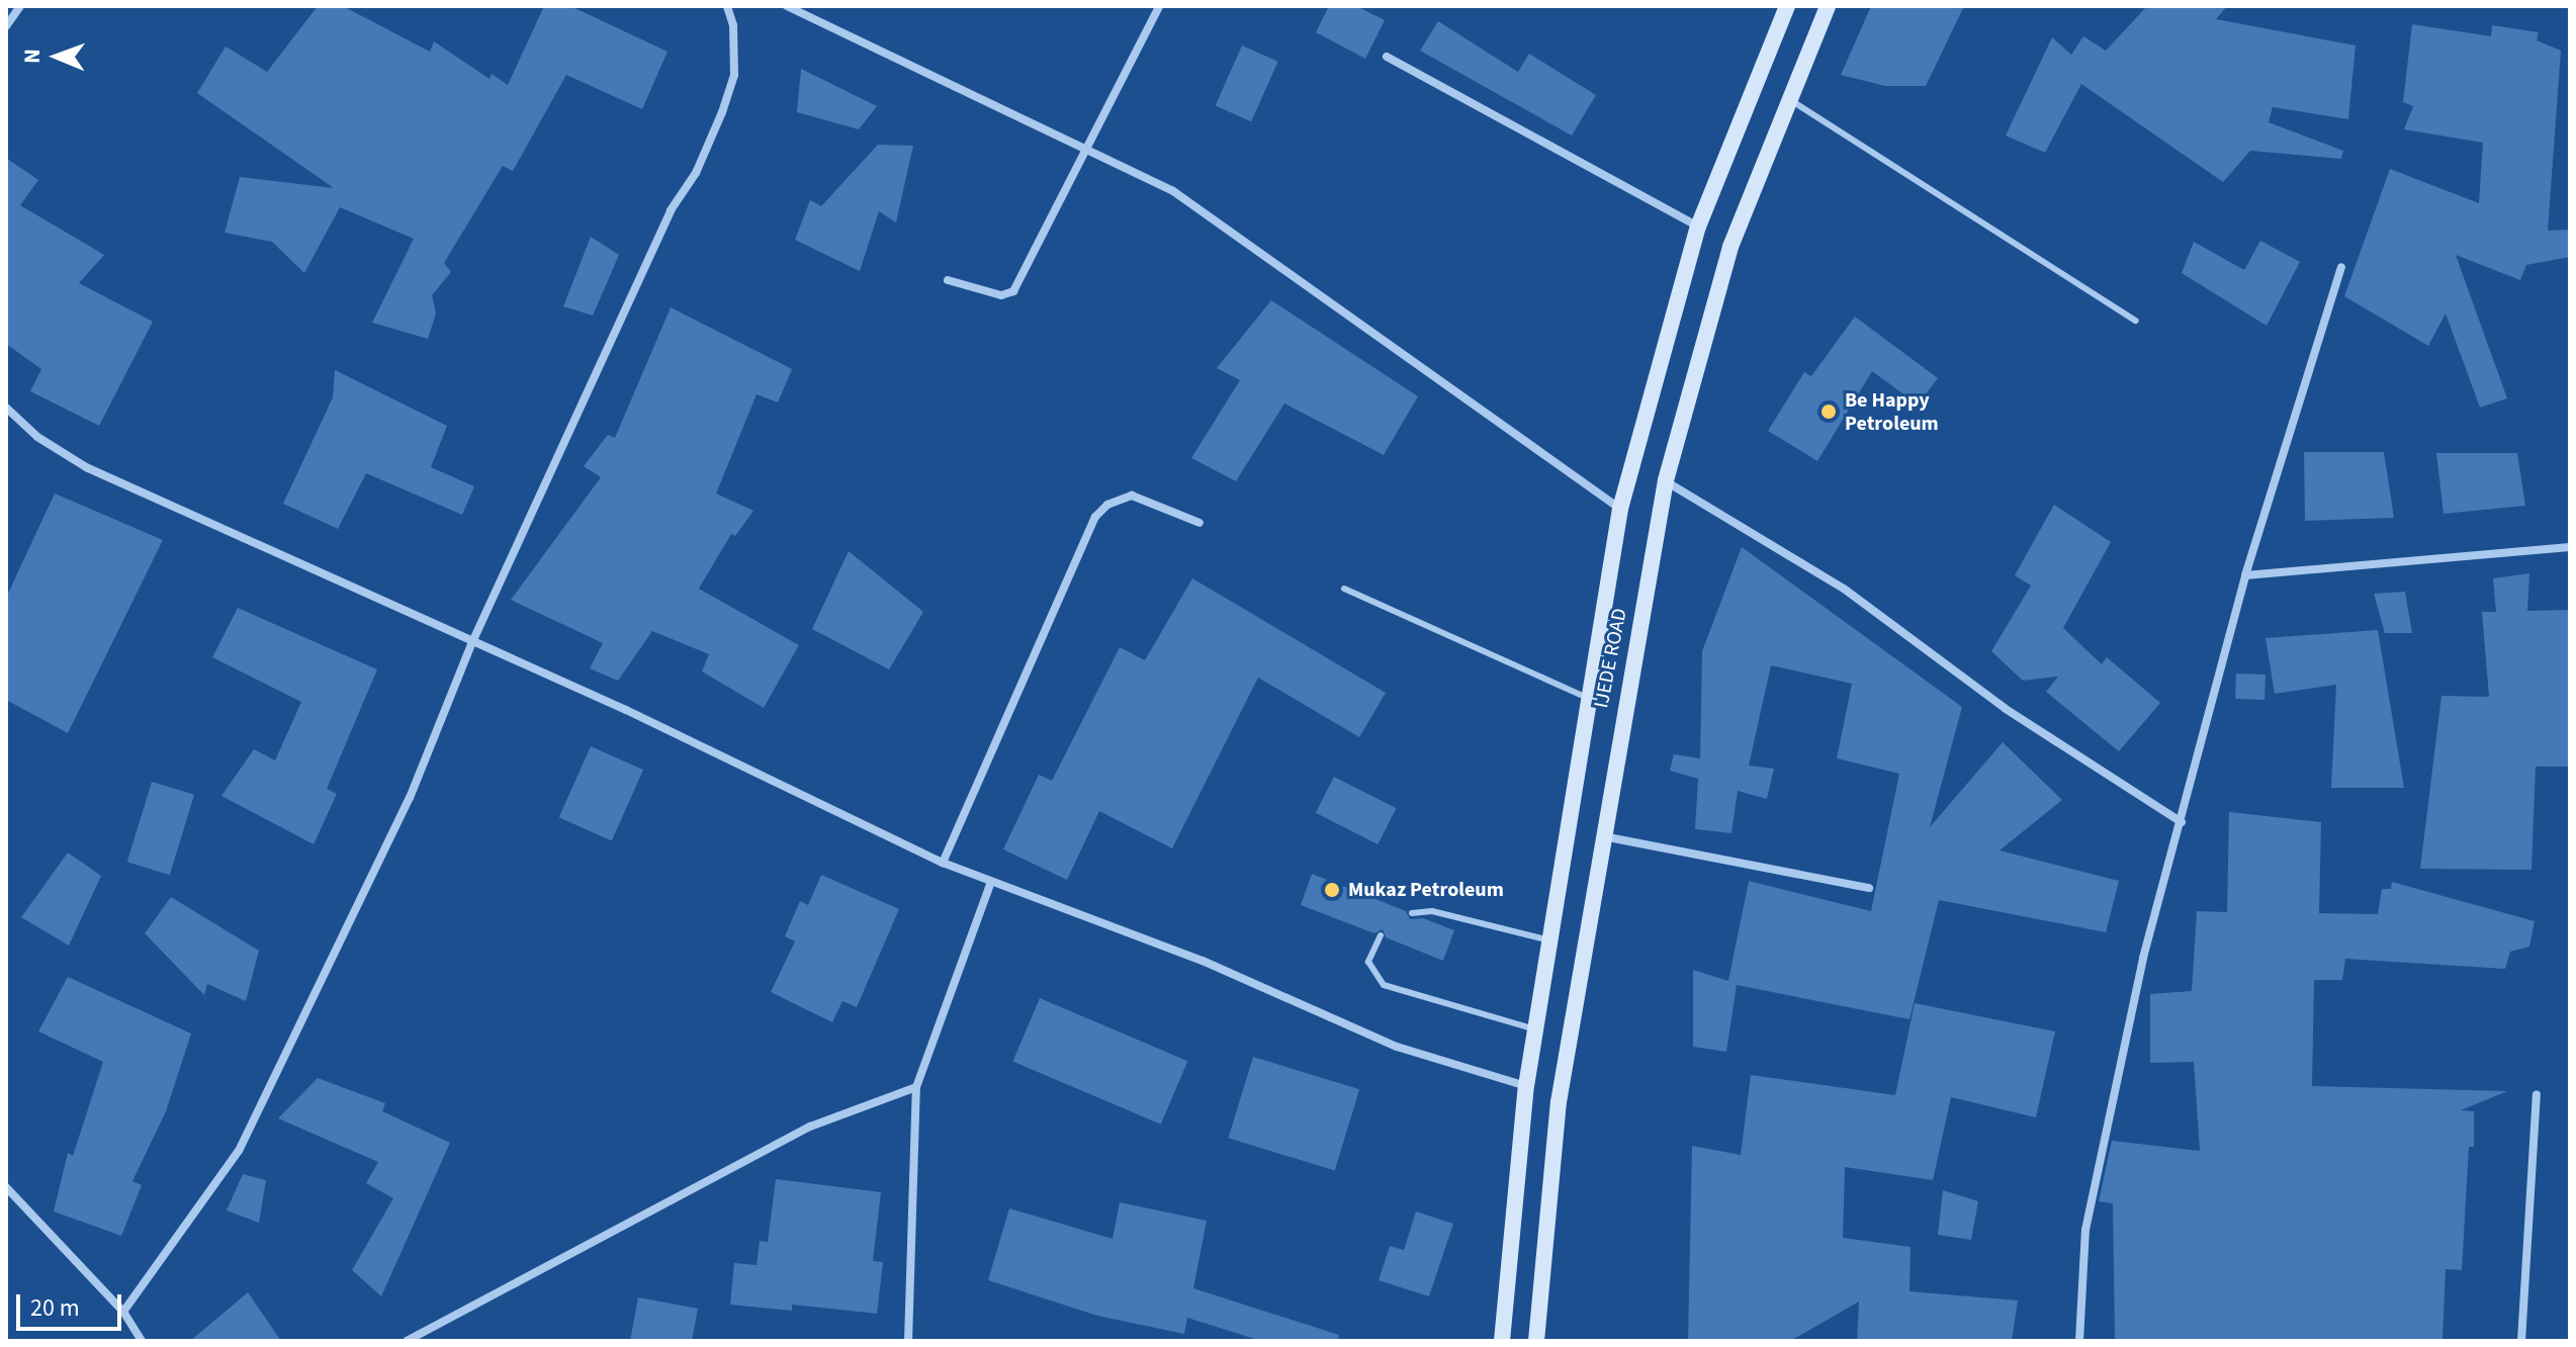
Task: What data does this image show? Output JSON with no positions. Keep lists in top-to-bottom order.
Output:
{
  "streets": {
    "main road": ["IJEDE ROAD"]
  },
  "places": ["Be Happy Petroleum", "Mukaz Petroleum"],
  "scale_bar": "20 m",
  "north": "left"
}
